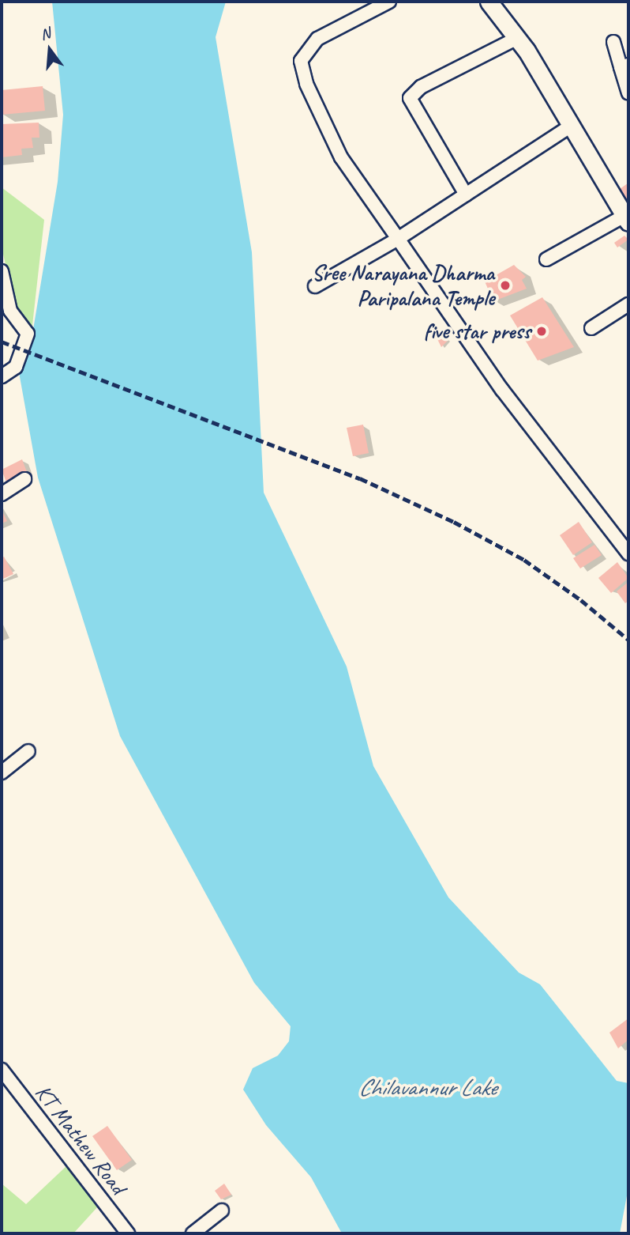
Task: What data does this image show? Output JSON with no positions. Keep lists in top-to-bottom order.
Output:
{
  "streets": {
    "street": ["KT Mathew Road"]
  },
  "water": ["Chilavannur Lake"],
  "places": ["Sree Narayana Dharma Paripalana Temple", "five star press"],
  "north": "top"
}
